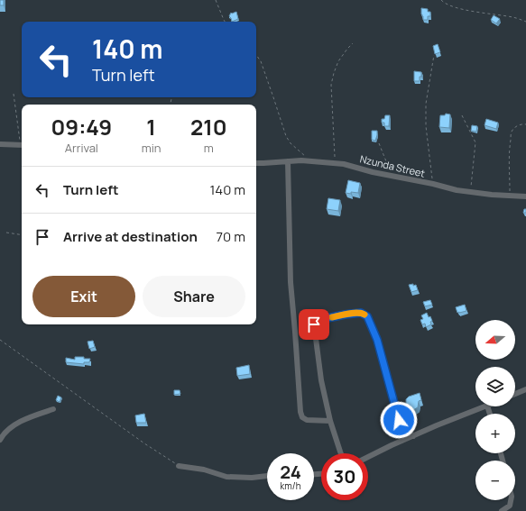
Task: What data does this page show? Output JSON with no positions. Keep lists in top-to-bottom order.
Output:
{
  "streets": {
    "street": ["Nzunda Street"]
  },
  "north": "left",
  "page": {
    "turn": ["140 m", "Turn left"],
    "eta": [
      "09:49",
      "Arrival",
      "1",
      "min",
      "210",
      "m"
    ],
    "list": [
      {
        "name": "Turn left",
        "value": "140 m"
      },
      {
        "name": "Arrive at destination",
        "value": "70 m"
      }
    ],
    "buttons": ["Exit", "Share"],
    "map_buttons": ["+", "−"],
    "speed": "24 km/h",
    "limit": "30"
  }
}
